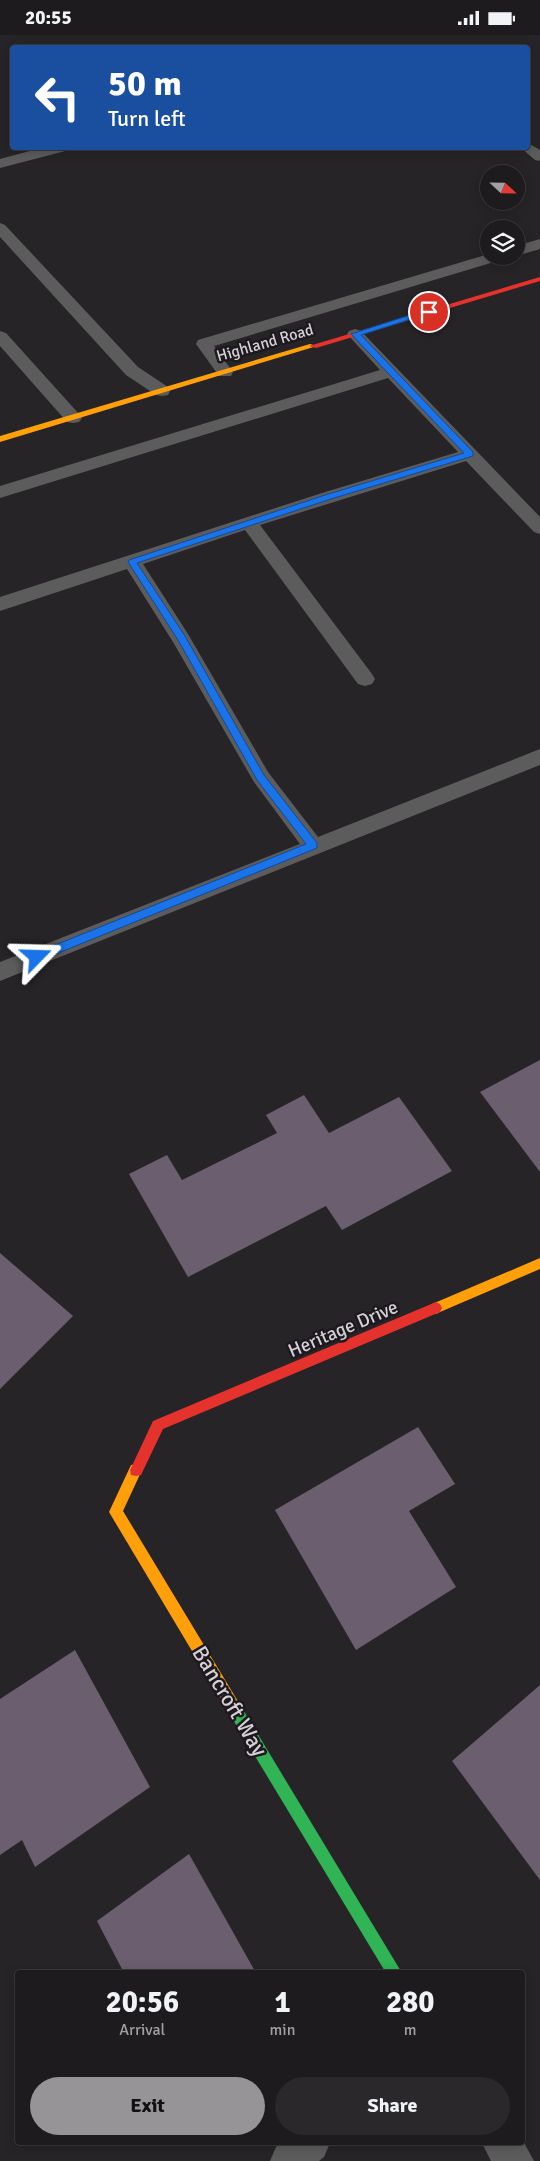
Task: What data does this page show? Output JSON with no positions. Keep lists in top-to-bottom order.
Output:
{
  "streets": {
    "street": ["Highland Road", "Heritage Drive", "Bancroft Way"]
  },
  "crossings": [
    ["Heritage Drive", "Bancroft Way"]
  ],
  "north": "right",
  "page": {
    "status": "20:55",
    "turn": ["50 m", "Turn left"],
    "eta": [
      "20:56",
      "Arrival",
      "1",
      "min",
      "280",
      "m"
    ],
    "buttons": ["Exit", "Share"]
  }
}
